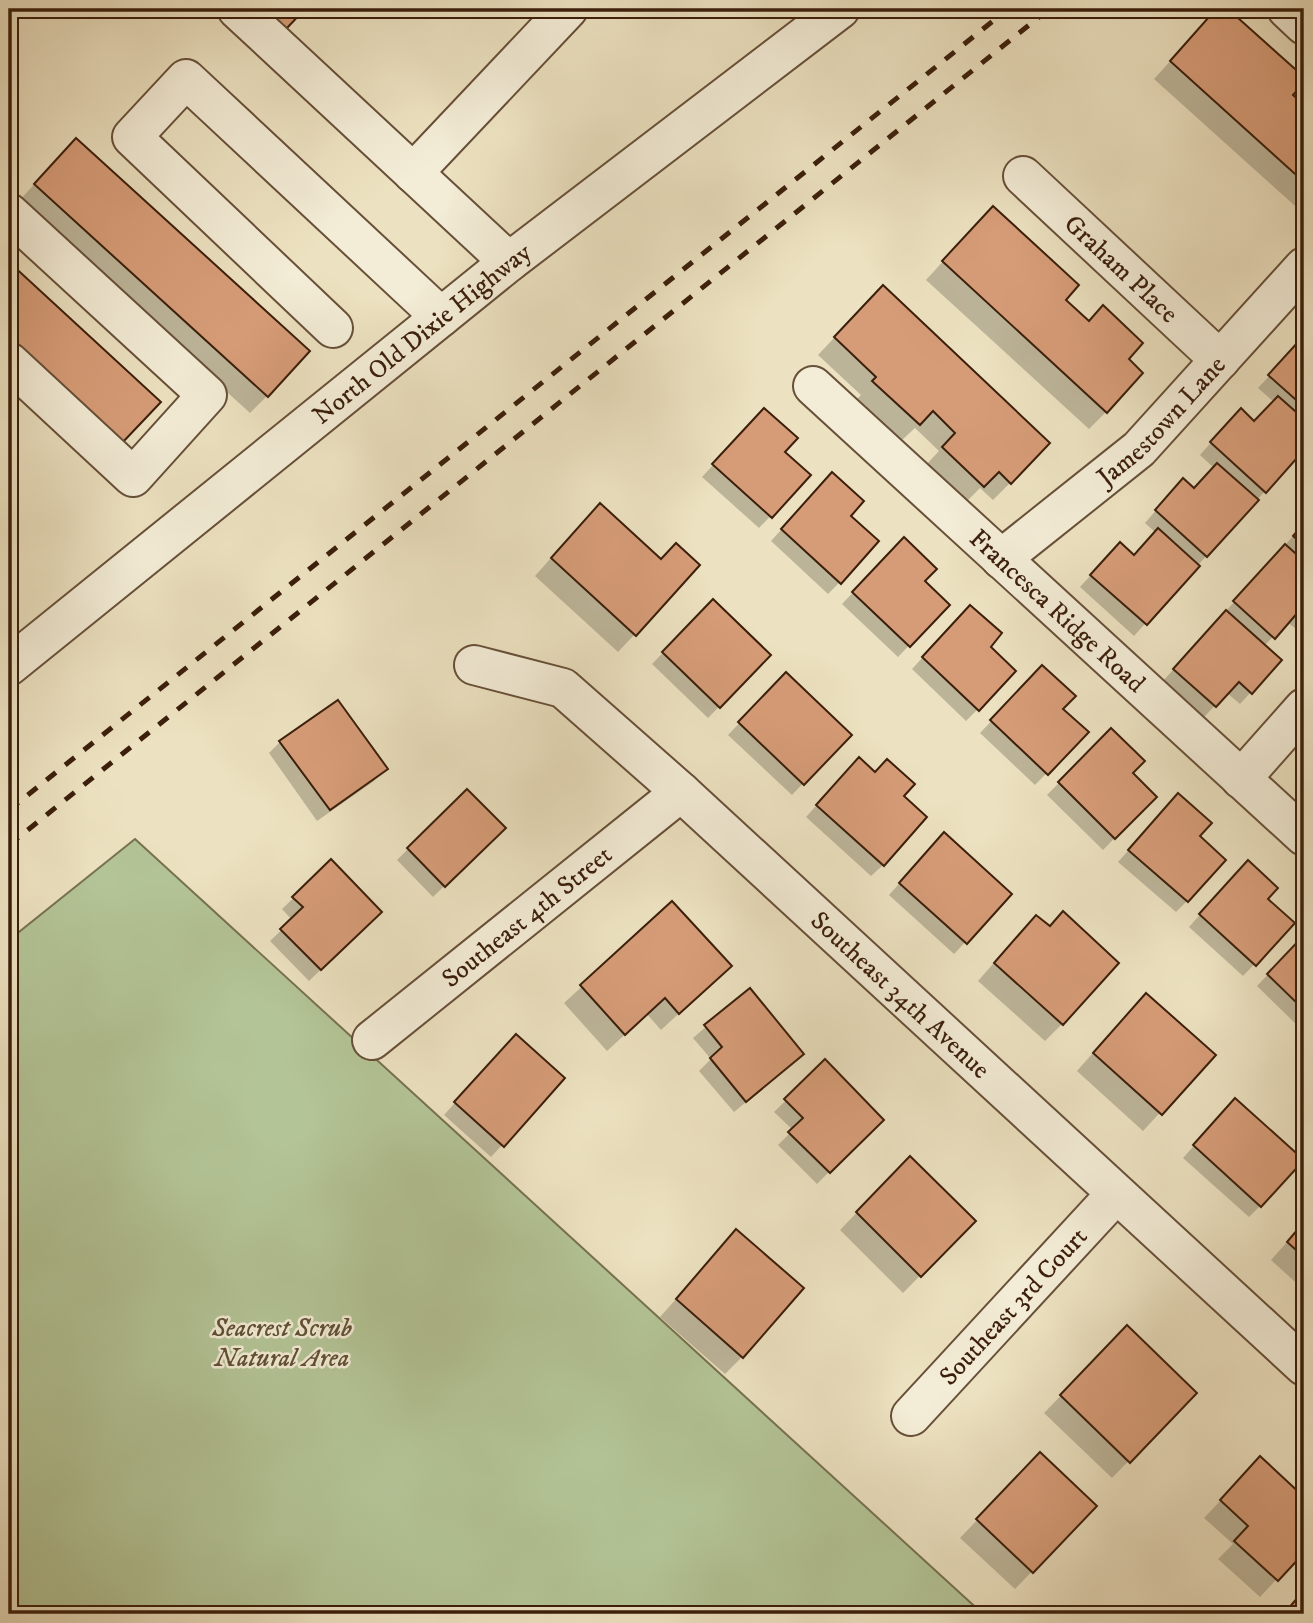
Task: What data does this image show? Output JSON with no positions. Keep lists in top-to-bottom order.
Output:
{
  "streets": {
    "street": [
      "Graham Place",
      "North Old Dixie Highway",
      "Jamestown Lane",
      "Francesca Ridge Road",
      "Southeast 4th Street",
      "Southeast 34th Avenue",
      "Southeast 3rd Court"
    ]
  },
  "crossings": [
    ["Graham Place", "Jamestown Lane"],
    ["Jamestown Lane", "Francesca Ridge Road"],
    ["Southeast 4th Street", "Southeast 34th Avenue"],
    ["Southeast 34th Avenue", "Southeast 3rd Court"]
  ],
  "parks": ["Seacrest Scrub Natural Area"]
}
